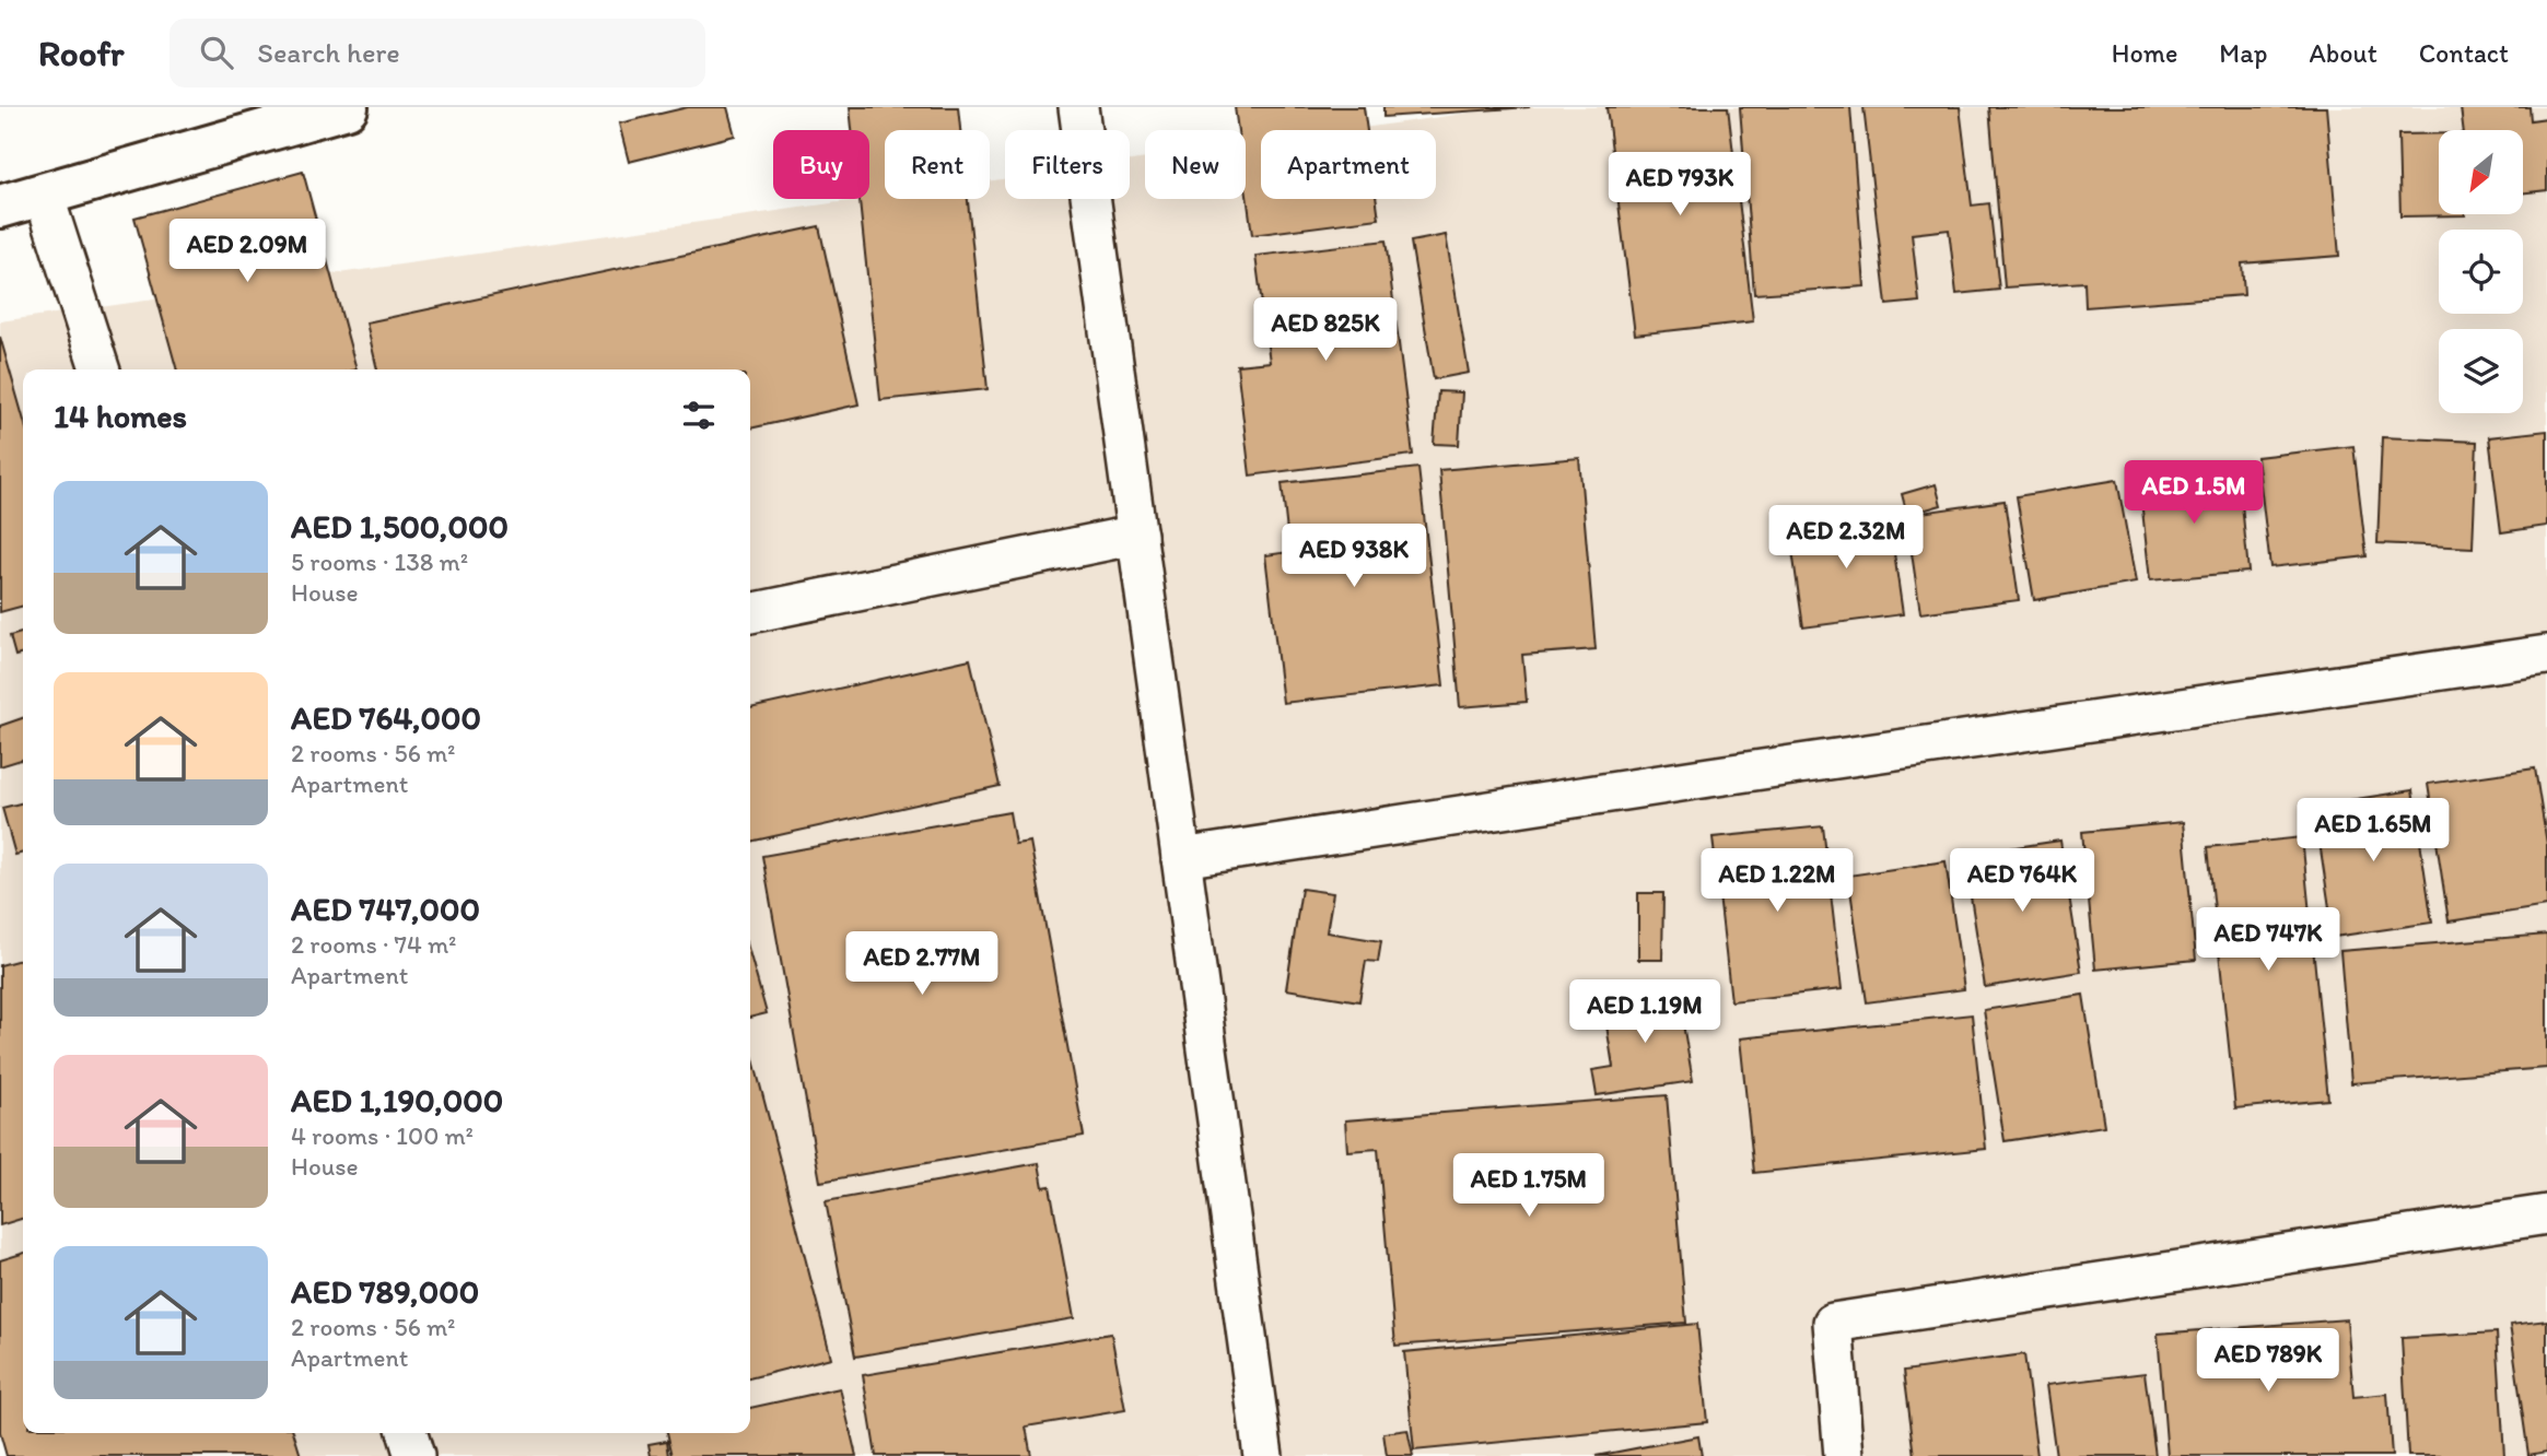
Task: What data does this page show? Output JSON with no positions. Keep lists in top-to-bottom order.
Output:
{
  "north": "bottom left",
  "page": {
    "header": "Roofr",
    "search": "Search here",
    "nav": [
      "Home",
      "Map",
      "About",
      "Contact"
    ],
    "chip": [
      "Buy",
      "Rent",
      "Filters",
      "New",
      "Apartment"
    ],
    "price": [
      "AED 793K",
      "AED 2.09M",
      "AED 825K",
      "AED 1.5M",
      "AED 2.32M",
      "AED 938K",
      "AED 1.65M",
      "AED 1.22M",
      "AED 764K",
      "AED 747K",
      "AED 2.77M",
      "AED 1.19M",
      "AED 1.75M",
      "AED 789K"
    ],
    "heading": "14 homes",
    "list": [
      {
        "name": "AED 1,500,000",
        "note": "5 rooms · 138 m² · House"
      },
      {
        "name": "AED 764,000",
        "note": "2 rooms · 56 m² · Apartment"
      },
      {
        "name": "AED 747,000",
        "note": "2 rooms · 74 m² · Apartment"
      },
      {
        "name": "AED 1,190,000",
        "note": "4 rooms · 100 m² · House"
      },
      {
        "name": "AED 789,000",
        "note": "2 rooms · 56 m² · Apartment"
      }
    ]
  }
}
